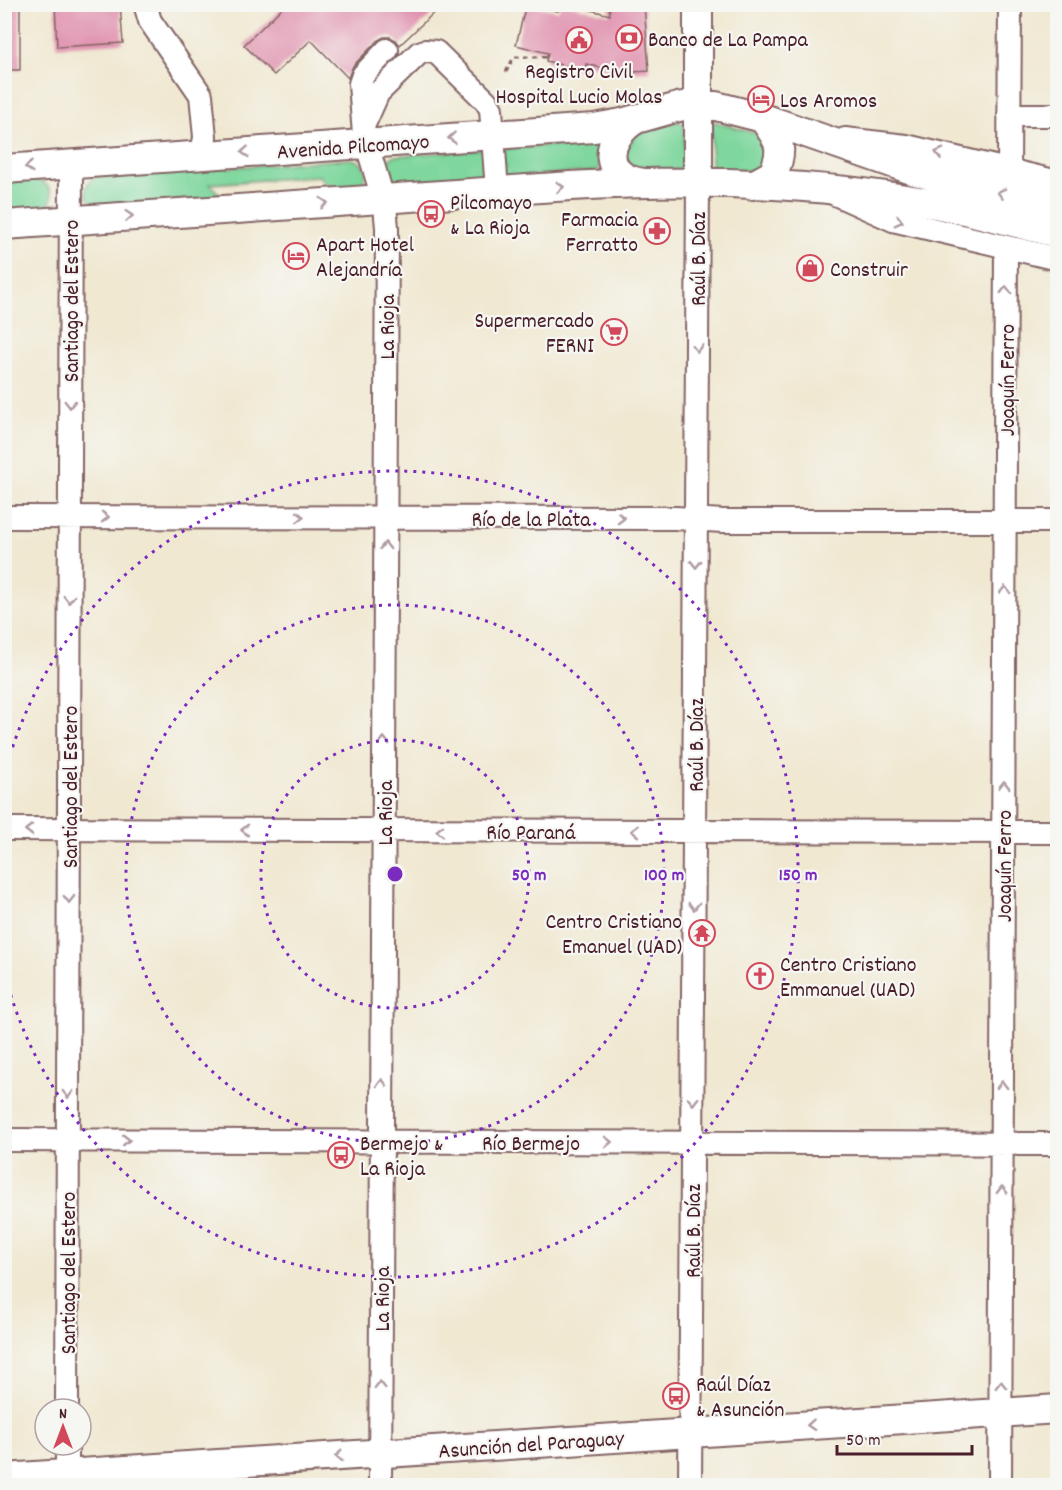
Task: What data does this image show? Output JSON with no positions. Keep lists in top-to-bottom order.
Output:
{
  "streets": {
    "main road": ["Avenida Pilcomayo", "Raúl B. Díaz", "Asunción del Paraguay"],
    "street": [
      "Santiago del Estero",
      "La Rioja",
      "Joaquín Ferro",
      "Río de la Plata",
      "Río Paraná",
      "Río Bermejo"
    ]
  },
  "crossings": [
    ["Avenida Pilcomayo", "Raúl B. Díaz"],
    ["Avenida Pilcomayo", "Santiago del Estero"],
    ["Avenida Pilcomayo", "La Rioja"],
    ["Raúl B. Díaz", "Río de la Plata"],
    ["Raúl B. Díaz", "Río Paraná"],
    ["Raúl B. Díaz", "Río Bermejo"],
    ["Raúl B. Díaz", "Asunción del Paraguay"],
    ["Santiago del Estero", "Río de la Plata"],
    ["Santiago del Estero", "Río Paraná"],
    ["Santiago del Estero", "Río Bermejo"],
    ["La Rioja", "Río de la Plata"],
    ["La Rioja", "Río Paraná"],
    ["La Rioja", "Río Bermejo"],
    ["La Rioja", "Asunción del Paraguay"],
    ["Joaquín Ferro", "Río de la Plata"],
    ["Joaquín Ferro", "Río Paraná"],
    ["Joaquín Ferro", "Río Bermejo"],
    ["Joaquín Ferro", "Asunción del Paraguay"]
  ],
  "one_way": [
    "Raúl B. Díaz",
    "Santiago del Estero",
    "La Rioja",
    "Joaquín Ferro",
    "Río de la Plata",
    "Río Paraná",
    "Río Bermejo",
    "Asunción del Paraguay"
  ],
  "places": {
    "bank": ["Banco de La Pampa"],
    "public building": ["Registro Civil Hospital Lucio Molas"],
    "hotel": ["Los Aromos", "Apart Hotel Alejandría"],
    "bus stop": ["Pilcomayo & La Rioja", "Bermejo & La Rioja", "Raúl Díaz & Asunción"],
    "pharmacy": ["Farmacia Ferratto"],
    "shop": ["Construir"],
    "supermarket": ["Supermercado FERNI"],
    "temple": ["Centro Cristiano Emanuel (UAD)"],
    "church": ["Centro Cristiano Emmanuel (UAD)"]
  },
  "scale_bar": "50 m",
  "north": "top",
  "rings": ["50 m", "100 m", "150 m"]
}
